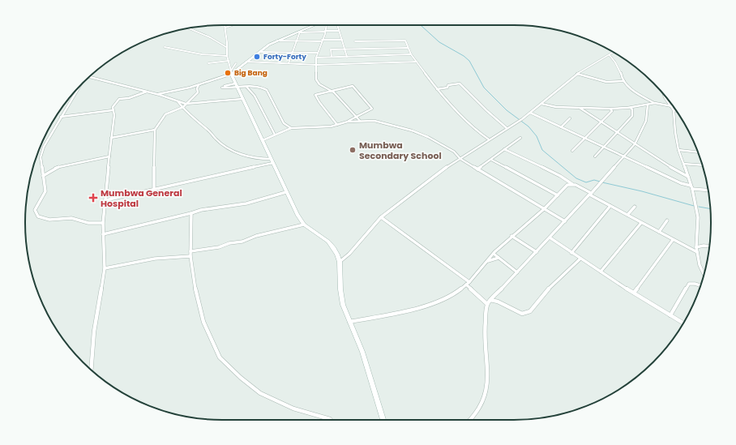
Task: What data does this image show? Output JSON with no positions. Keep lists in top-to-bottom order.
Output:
{
  "places": {
    "other": ["Forty-Forty", "Big Bang", "Mumbwa Secondary School"],
    "health": ["Mumbwa General Hospital"]
  }
}
